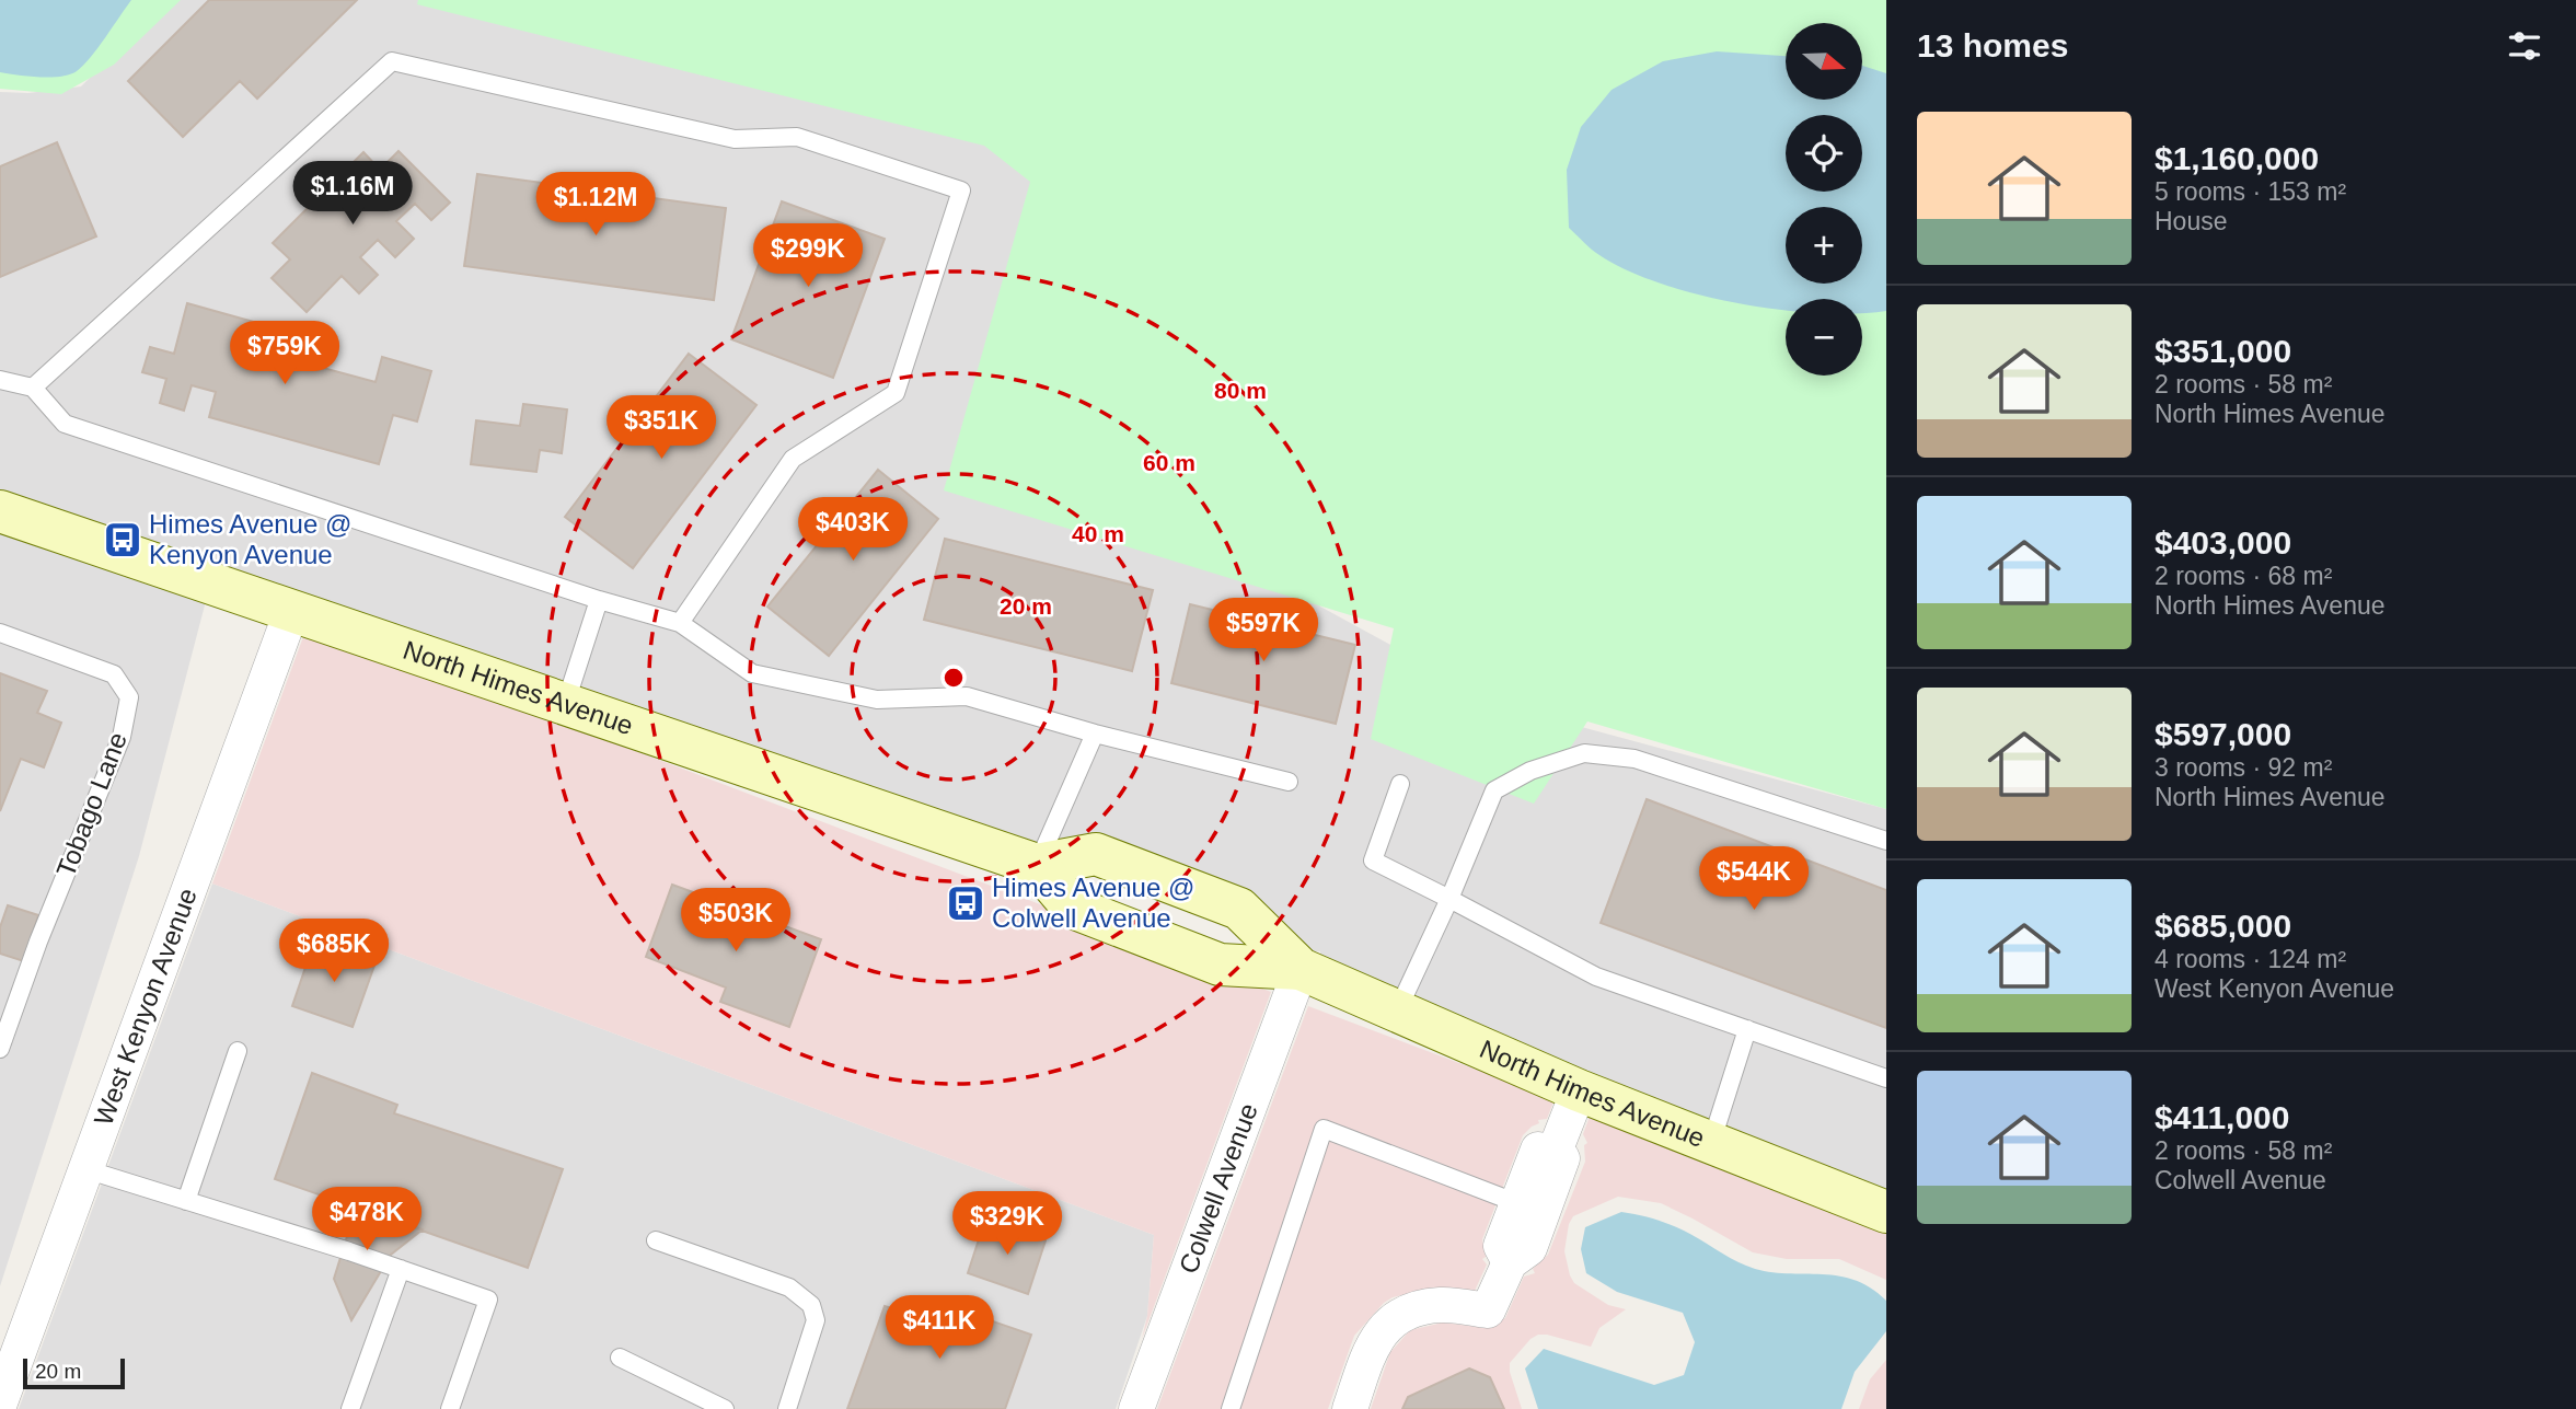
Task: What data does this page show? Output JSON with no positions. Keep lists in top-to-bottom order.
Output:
{
  "streets": {
    "street": ["North Himes Avenue", "West Kenyon Avenue", "Colwell Avenue"],
    "lane": ["Tobago Lane"]
  },
  "crossings": [
    ["North Himes Avenue", "West Kenyon Avenue"],
    ["North Himes Avenue", "Colwell Avenue"]
  ],
  "places": {
    "bus stop": ["Himes Avenue @ Kenyon Avenue", "Himes Avenue @ Colwell Avenue"]
  },
  "scale_bar": "20 m",
  "north": "right",
  "page": {
    "heading": "13 homes",
    "map_buttons": ["+", "−"],
    "list": [
      {
        "name": "$1,160,000",
        "note": "5 rooms · 153 m² · House"
      },
      {
        "name": "$351,000",
        "note": "2 rooms · 58 m² · North Himes Avenue"
      },
      {
        "name": "$403,000",
        "note": "2 rooms · 68 m² · North Himes Avenue"
      },
      {
        "name": "$597,000",
        "note": "3 rooms · 92 m² · North Himes Avenue"
      },
      {
        "name": "$685,000",
        "note": "4 rooms · 124 m² · West Kenyon Avenue"
      },
      {
        "name": "$411,000",
        "note": "2 rooms · 58 m² · Colwell Avenue"
      }
    ],
    "price": [
      "$1.16M",
      "$1.12M",
      "$299K",
      "$759K",
      "$351K",
      "$403K",
      "$597K",
      "$544K",
      "$503K",
      "$685K",
      "$478K",
      "$329K",
      "$411K"
    ],
    "scale": "20 m"
  },
  "rings": [
    "80 m",
    "60 m",
    "40 m",
    "20 m"
  ]
}
